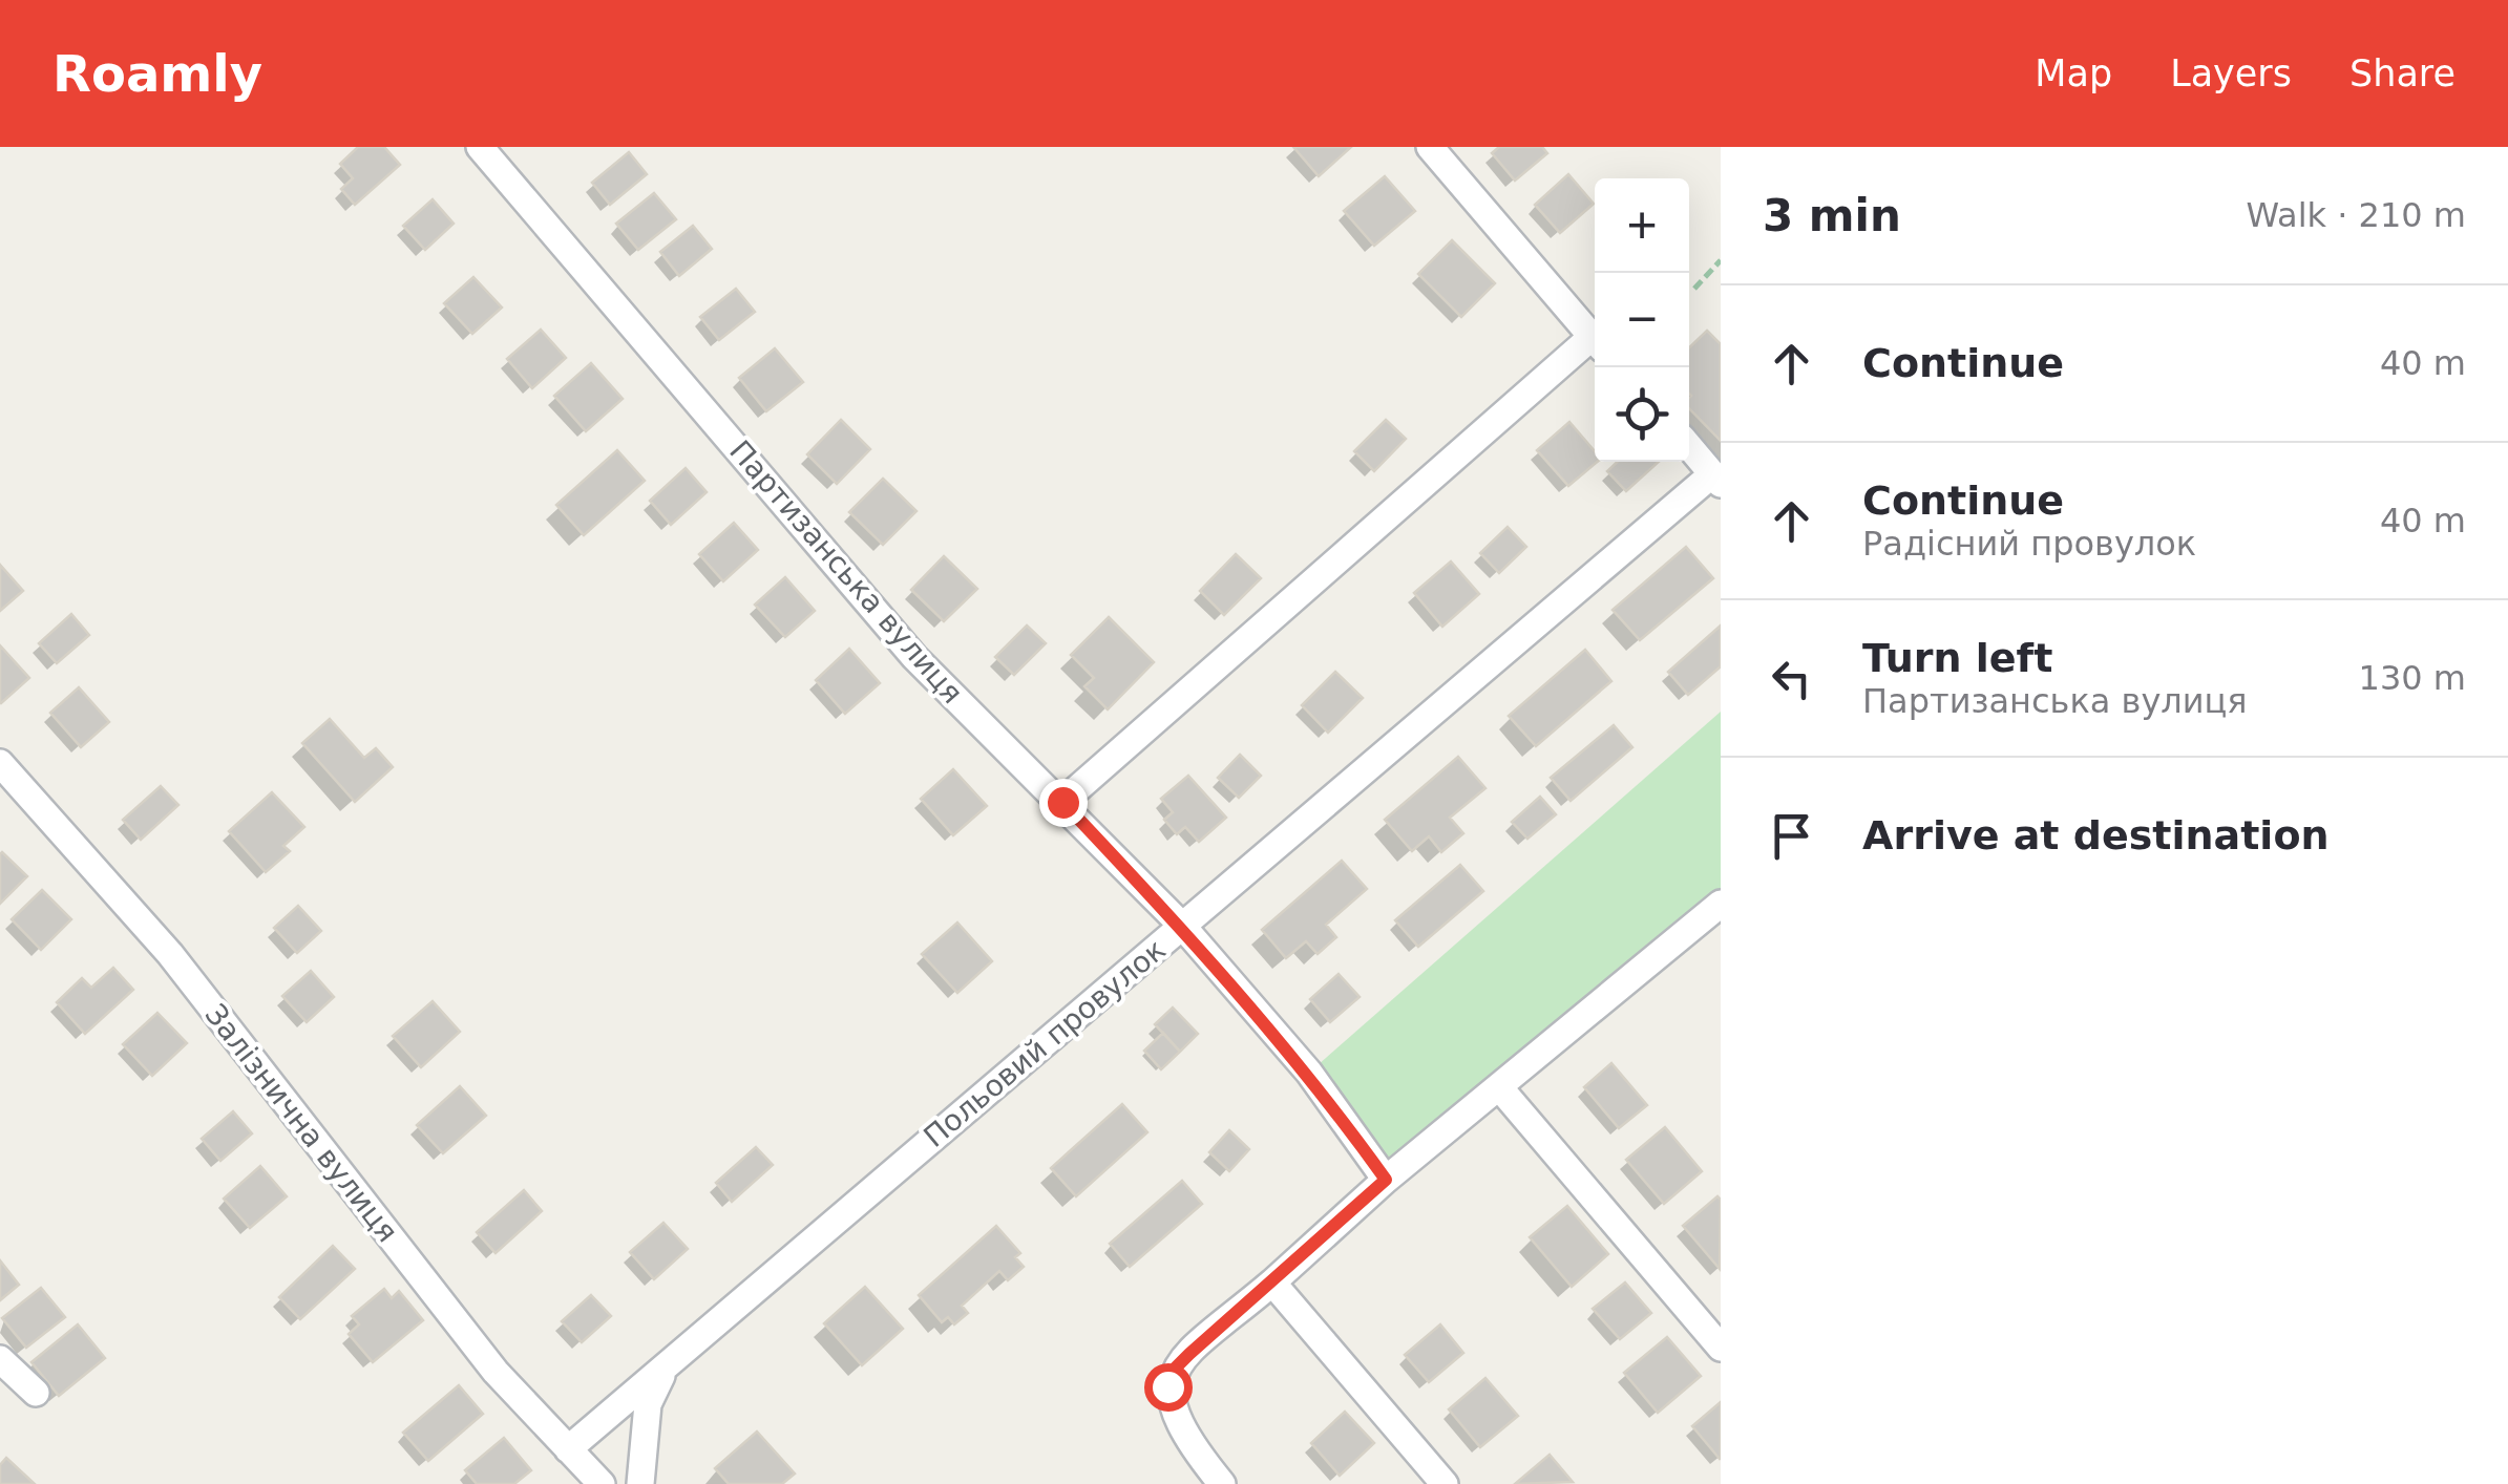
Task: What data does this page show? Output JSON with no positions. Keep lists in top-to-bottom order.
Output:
{
  "streets": {
    "street": ["Партизанська вулиця", "Польовий провулок", "Залізнична вулиця"]
  },
  "crossings": [
    ["Партизанська вулиця", "Польовий провулок"],
    ["Польовий провулок", "Залізнична вулиця"]
  ],
  "page": {
    "header": "Roamly",
    "nav": ["Map", "Layers", "Share"],
    "heading": ["3 min", "Walk · 210 m"],
    "map_buttons": ["+", "−"],
    "list": [
      ["Continue", "40 m"],
      ["Continue", "Радісний провулок", "40 m"],
      ["Turn left", "Партизанська вулиця", "130 m"],
      "Arrive at destination"
    ]
  }
}
